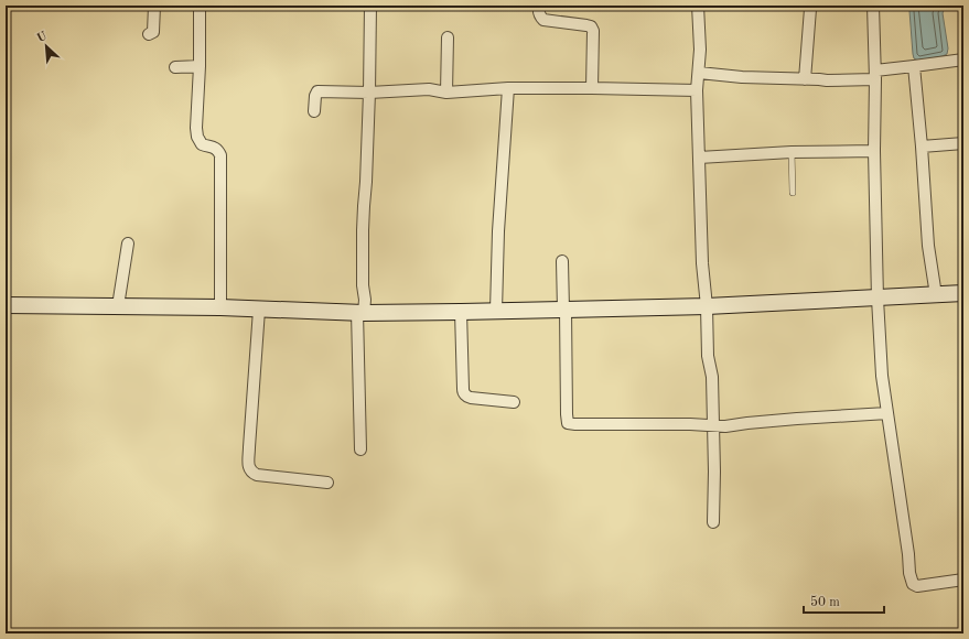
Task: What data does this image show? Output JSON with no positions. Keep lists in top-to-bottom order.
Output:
{
  "scale_bar": "50 m",
  "north": "top left"
}
